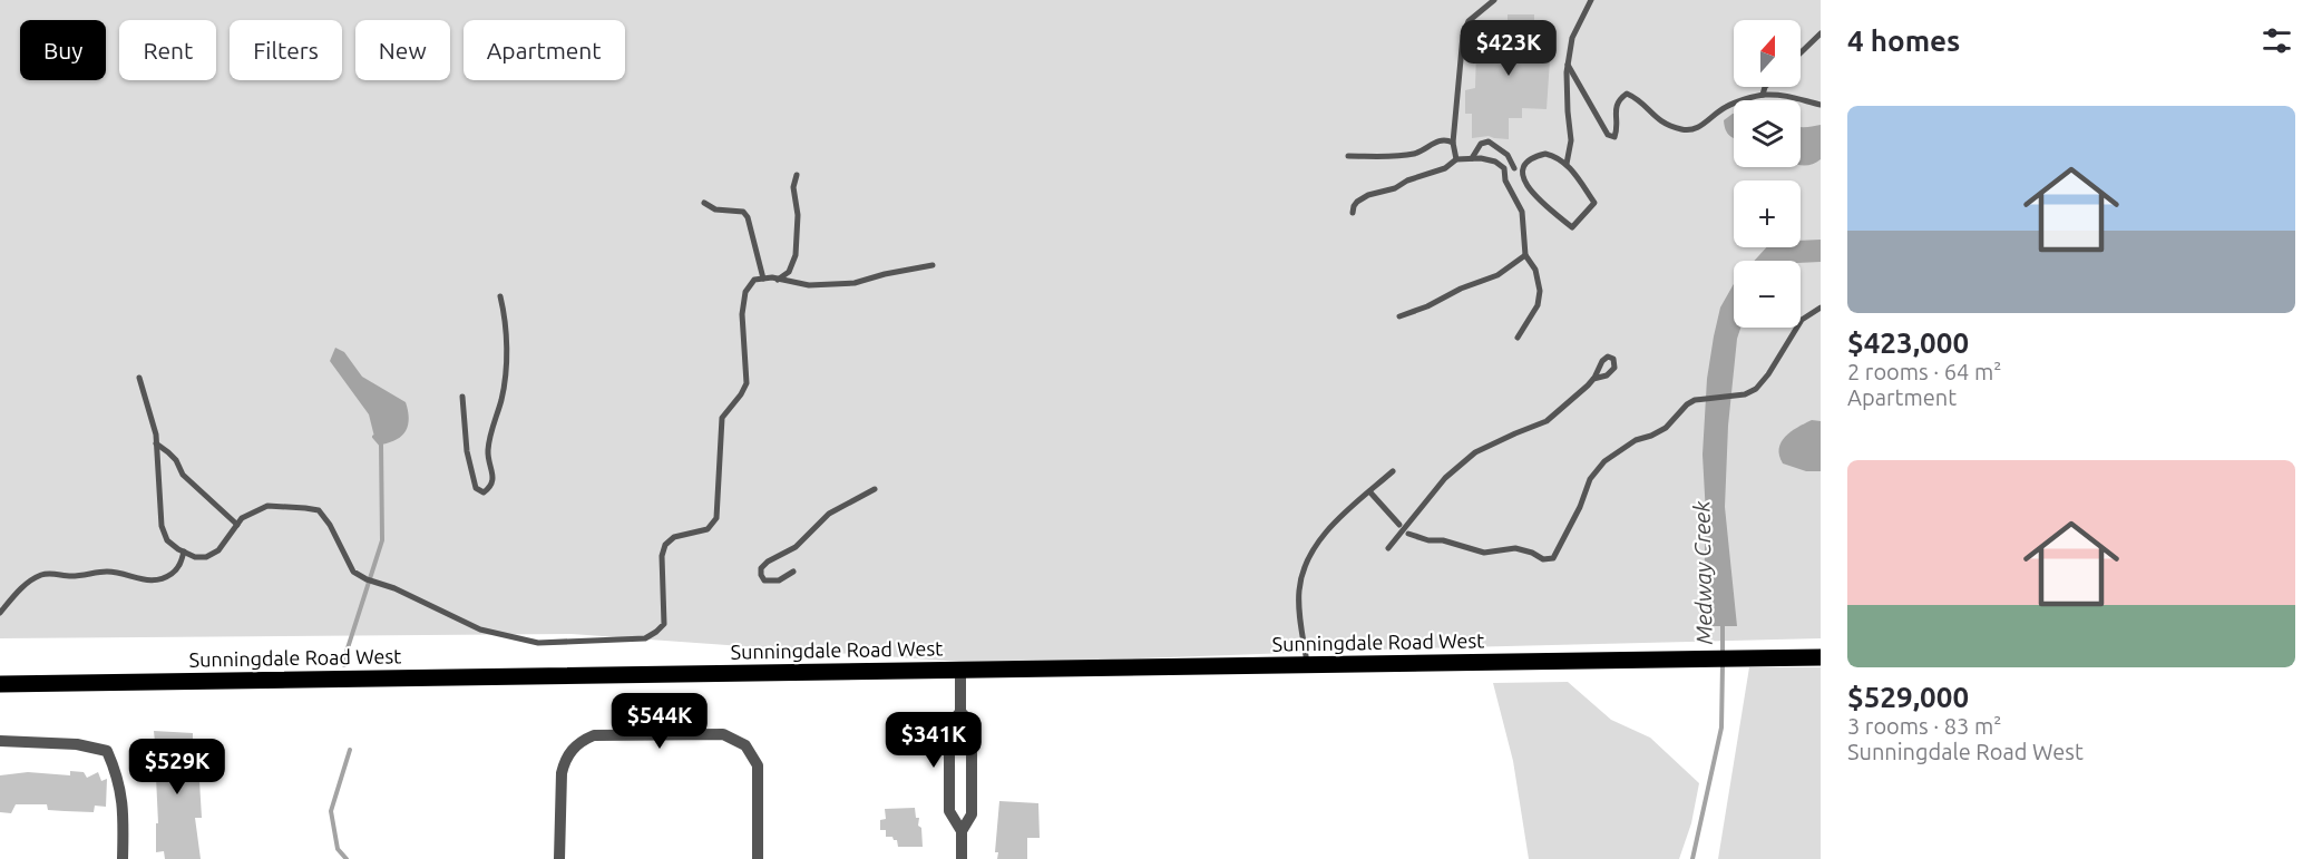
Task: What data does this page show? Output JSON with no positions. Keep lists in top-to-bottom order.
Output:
{
  "streets": {
    "main road": ["Sunningdale Road West"]
  },
  "water": ["Medway Creek"],
  "north": "top",
  "page": {
    "heading": "4 homes",
    "map_buttons": ["+", "−"],
    "price": [
      "$423K",
      "$544K",
      "$341K",
      "$529K"
    ],
    "chip": [
      "Buy",
      "Rent",
      "Filters",
      "New",
      "Apartment"
    ],
    "list": [
      {
        "name": "$423,000",
        "note": "2 rooms · 64 m² · Apartment"
      },
      {
        "name": "$529,000",
        "note": "3 rooms · 83 m² · Sunningdale Road West"
      }
    ]
  }
}
